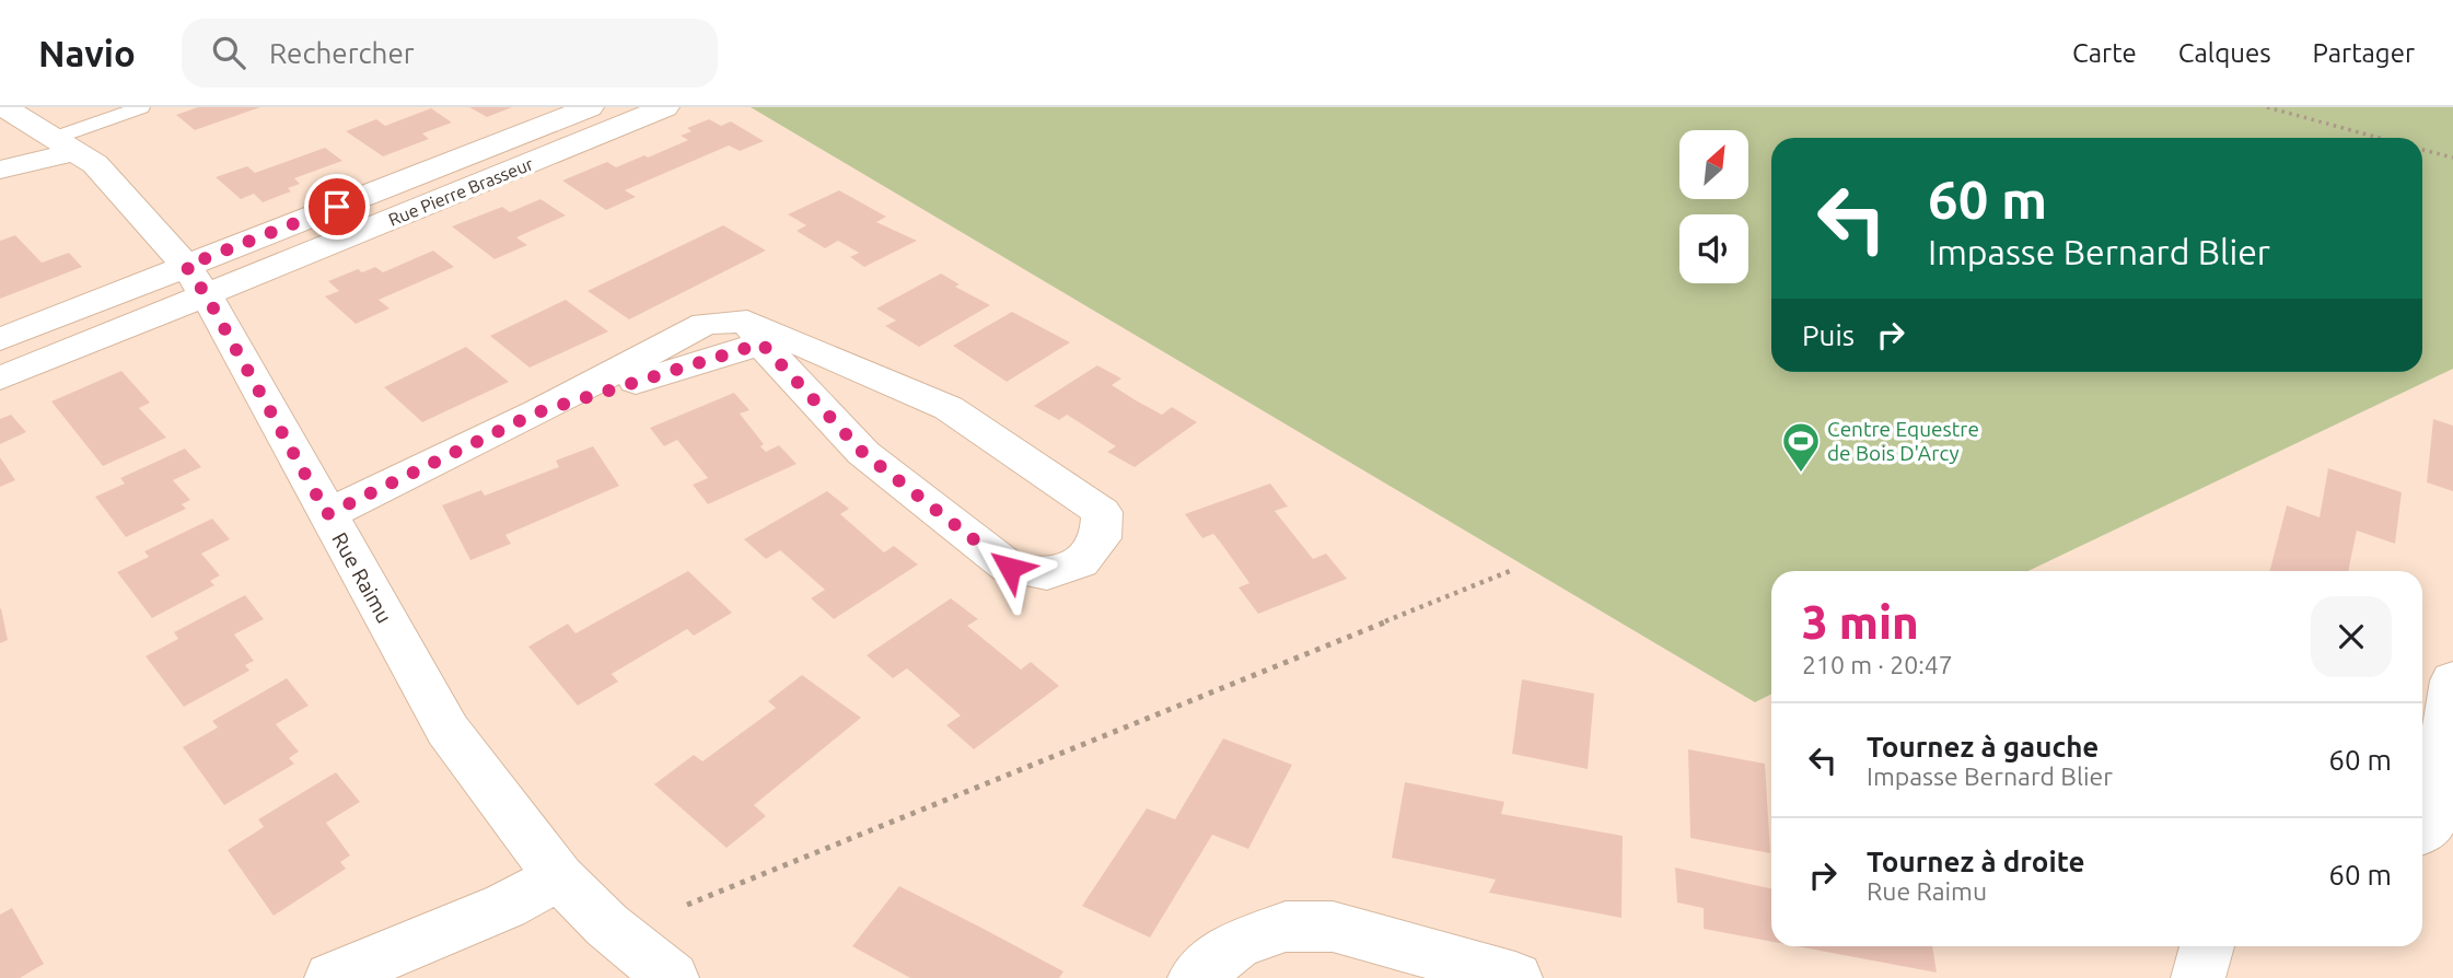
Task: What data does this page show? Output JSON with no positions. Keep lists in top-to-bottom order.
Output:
{
  "streets": {
    "street": ["Rue Pierre Brasseur", "Rue Raimu"]
  },
  "crossings": [
    ["Rue Pierre Brasseur", "Rue Raimu"]
  ],
  "places": {
    "sports": ["Centre Equestre de Bois D'Arcy"]
  },
  "north": "top right",
  "page": {
    "header": "Navio",
    "search": "Rechercher",
    "nav": ["Carte", "Calques", "Partager"],
    "turn": ["60 m", "Impasse Bernard Blier"],
    "then": "Puis",
    "heading": ["3 min", "210 m · 20:47"],
    "list": [
      {
        "name": "Tournez à gauche",
        "note": "Impasse Bernard Blier",
        "value": "60 m"
      },
      {
        "name": "Tournez à droite",
        "note": "Rue Raimu",
        "value": "60 m"
      }
    ]
  }
}
